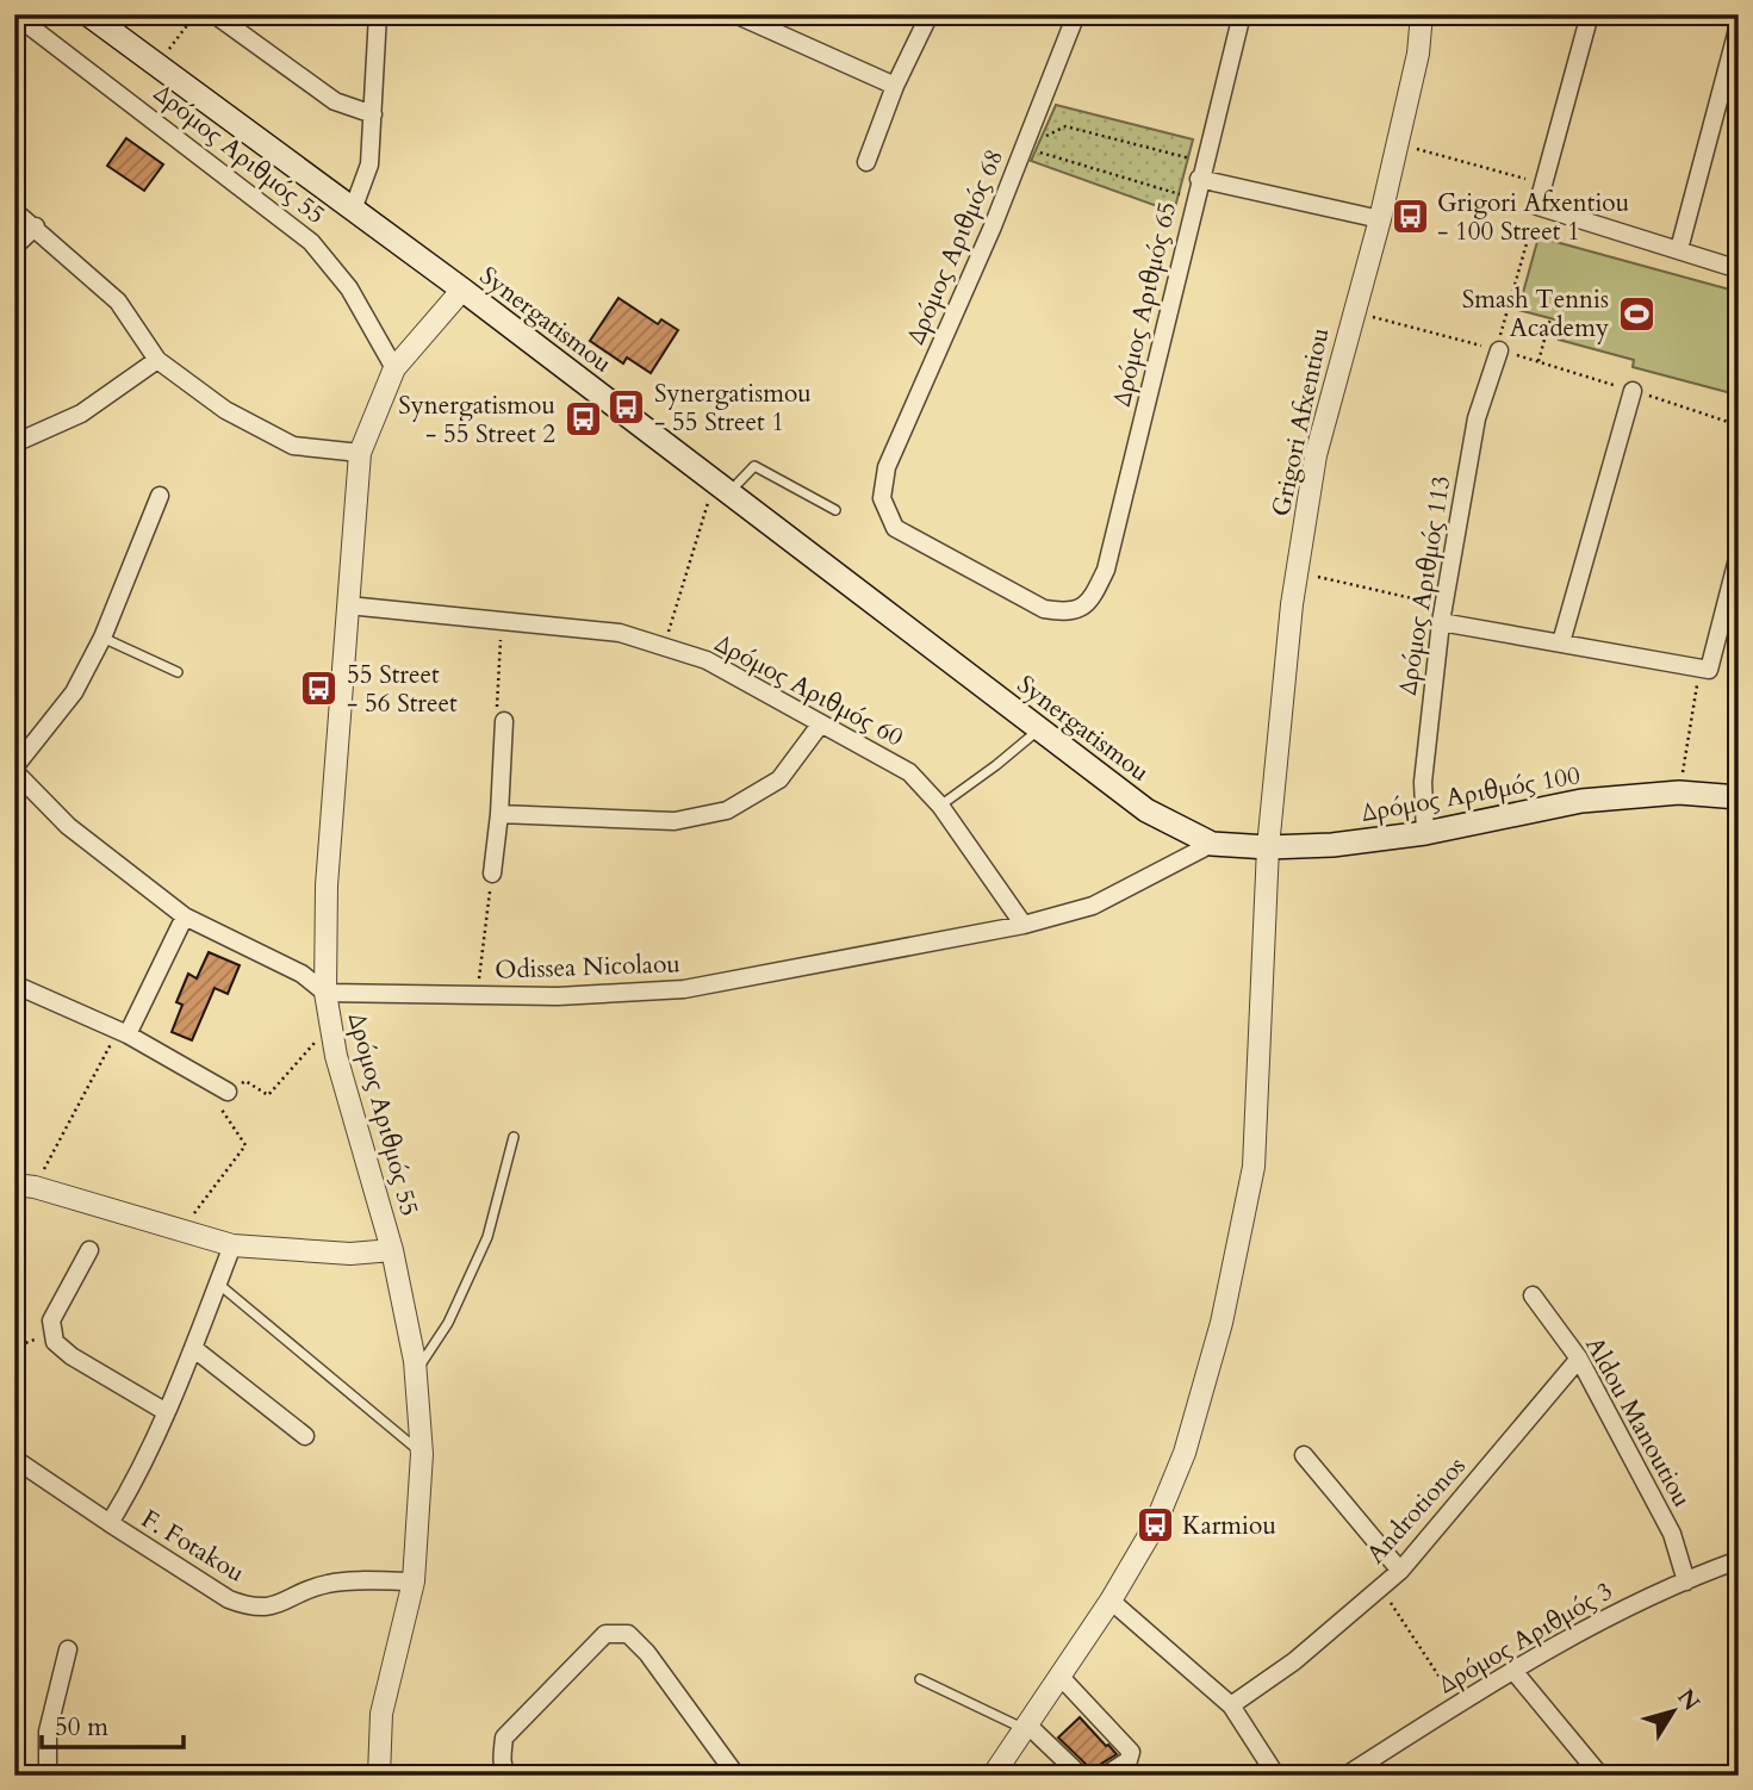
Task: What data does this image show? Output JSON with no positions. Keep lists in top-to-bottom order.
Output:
{
  "streets": {
    "main road": ["Synergatismou", "Δρόμος Αριθμός 100"],
    "street": [
      "Δρόμος Αριθμός 55",
      "Δρόμος Αριθμός 68",
      "Δρόμος Αριθμός 65",
      "Grigori Afxentiou",
      "Δρόμος Αριθμός 113",
      "Δρόμος Αριθμός 60",
      "Odissea Nicolaou",
      "Aldou Manoutiou",
      "Androtionos",
      "F. Fotakou",
      "Δρόμος Αριθμός 3"
    ]
  },
  "crossings": [
    ["Δρόμος Αριθμός 55", "Synergatismou"],
    ["Δρόμος Αριθμός 55", "Δρόμος Αριθμός 60"],
    ["Δρόμος Αριθμός 55", "Odissea Nicolaou"],
    ["Δρόμος Αριθμός 55", "F. Fotakou"],
    ["Δρόμος Αριθμός 68", "Δρόμος Αριθμός 65"],
    ["Synergatismou", "Δρόμος Αριθμός 100"],
    ["Synergatismou", "Odissea Nicolaou"],
    ["Grigori Afxentiou", "Δρόμος Αριθμός 100"],
    ["Δρόμος Αριθμός 113", "Δρόμος Αριθμός 100"],
    ["Δρόμος Αριθμός 60", "Odissea Nicolaou"],
    ["Δρόμος Αριθμός 100", "Odissea Nicolaou"],
    ["Aldou Manoutiou", "Androtionos"],
    ["Aldou Manoutiou", "Δρόμος Αριθμός 3"]
  ],
  "places": {
    "bus stop": [
      "Grigori Afxentiou - 100 Street 1",
      "Synergatismou - 55 Street 1",
      "Synergatismou - 55 Street 2",
      "55 Street - 56 Street",
      "Karmiou"
    ],
    "sports": ["Smash Tennis Academy"]
  },
  "scale_bar": "50 m",
  "north": "top right"
}
